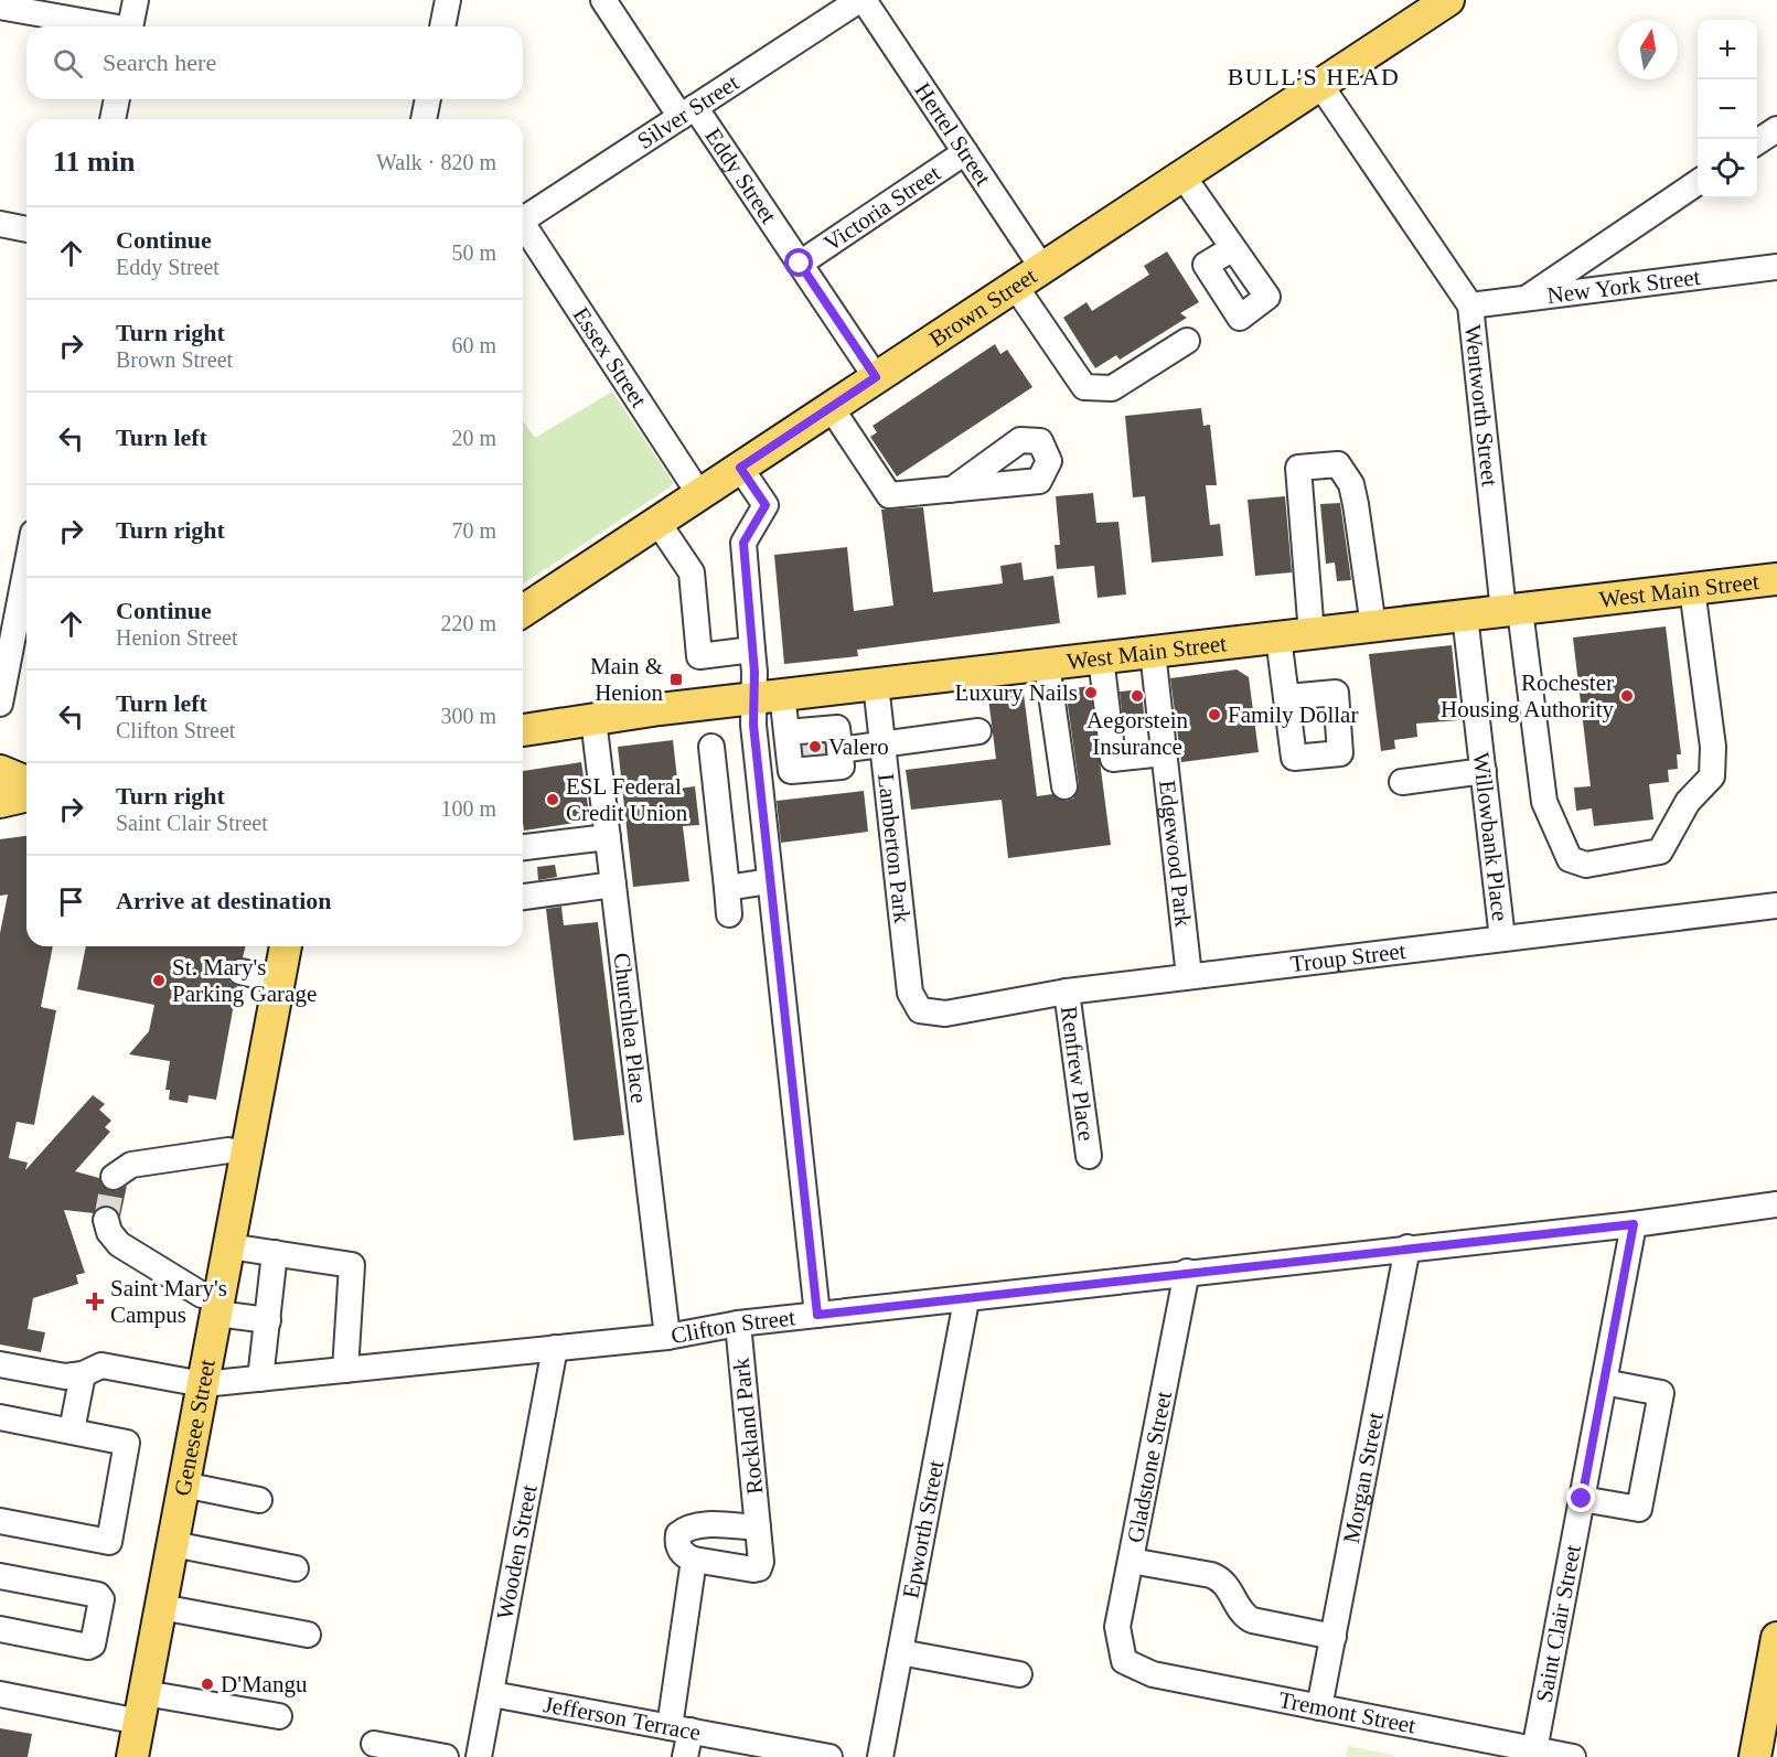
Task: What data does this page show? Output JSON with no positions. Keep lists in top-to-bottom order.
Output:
{
  "streets": {
    "main road": ["Brown Street", "West Main Street", "Genesee Street"],
    "street": [
      "Silver Street",
      "Hertel Street",
      "Eddy Street",
      "Victoria Street",
      "New York Street",
      "Essex Street",
      "Wentworth Street",
      "Willowbank Place",
      "Lamberton Park",
      "Edgewood Park",
      "Troup Street",
      "Churchlea Place",
      "Renfrew Place",
      "Clifton Street",
      "Rockland Park",
      "Gladstone Street",
      "Morgan Street",
      "Epworth Street",
      "Wooden Street",
      "Saint Clair Street",
      "Tremont Street",
      "Jefferson Terrace"
    ]
  },
  "crossings": [
    ["Silver Street", "Hertel Street"],
    ["Silver Street", "Eddy Street"],
    ["Hertel Street", "Victoria Street"],
    ["Hertel Street", "Brown Street"],
    ["Eddy Street", "Victoria Street"],
    ["Eddy Street", "Brown Street"],
    ["New York Street", "Wentworth Street"],
    ["Brown Street", "Essex Street"],
    ["Brown Street", "Wentworth Street"],
    ["Wentworth Street", "West Main Street"],
    ["West Main Street", "Willowbank Place"],
    ["West Main Street", "Lamberton Park"],
    ["West Main Street", "Edgewood Park"],
    ["West Main Street", "Churchlea Place"],
    ["Willowbank Place", "Troup Street"],
    ["Lamberton Park", "Troup Street"],
    ["Edgewood Park", "Troup Street"],
    ["Troup Street", "Renfrew Place"],
    ["Churchlea Place", "Clifton Street"],
    ["Clifton Street", "Genesee Street"],
    ["Clifton Street", "Rockland Park"],
    ["Clifton Street", "Gladstone Street"],
    ["Clifton Street", "Morgan Street"],
    ["Clifton Street", "Epworth Street"],
    ["Clifton Street", "Wooden Street"],
    ["Clifton Street", "Saint Clair Street"],
    ["Gladstone Street", "Tremont Street"],
    ["Morgan Street", "Tremont Street"],
    ["Wooden Street", "Jefferson Terrace"],
    ["Saint Clair Street", "Tremont Street"]
  ],
  "districts": ["BULL'S HEAD"],
  "places": {
    "transit": ["Main & Henion"],
    "other": [
      "Luxury Nails",
      "Aegorstein Insurance",
      "Rochester Housing Authority",
      "Family Dollar",
      "Valero",
      "ESL Federal Credit Union",
      "St. Mary's Parking Garage",
      "D'Mangu"
    ],
    "health": ["Saint Mary's Campus"]
  },
  "north": "top",
  "page": {
    "map_buttons": ["+", "−"],
    "search": "Search here",
    "heading": ["11 min", "Walk · 820 m"],
    "list": [
      ["Continue", "Eddy Street", "50 m"],
      ["Turn right", "Brown Street", "60 m"],
      ["Turn left", "20 m"],
      ["Turn right", "70 m"],
      ["Continue", "Henion Street", "220 m"],
      ["Turn left", "Clifton Street", "300 m"],
      ["Turn right", "Saint Clair Street", "100 m"],
      "Arrive at destination"
    ]
  }
}
